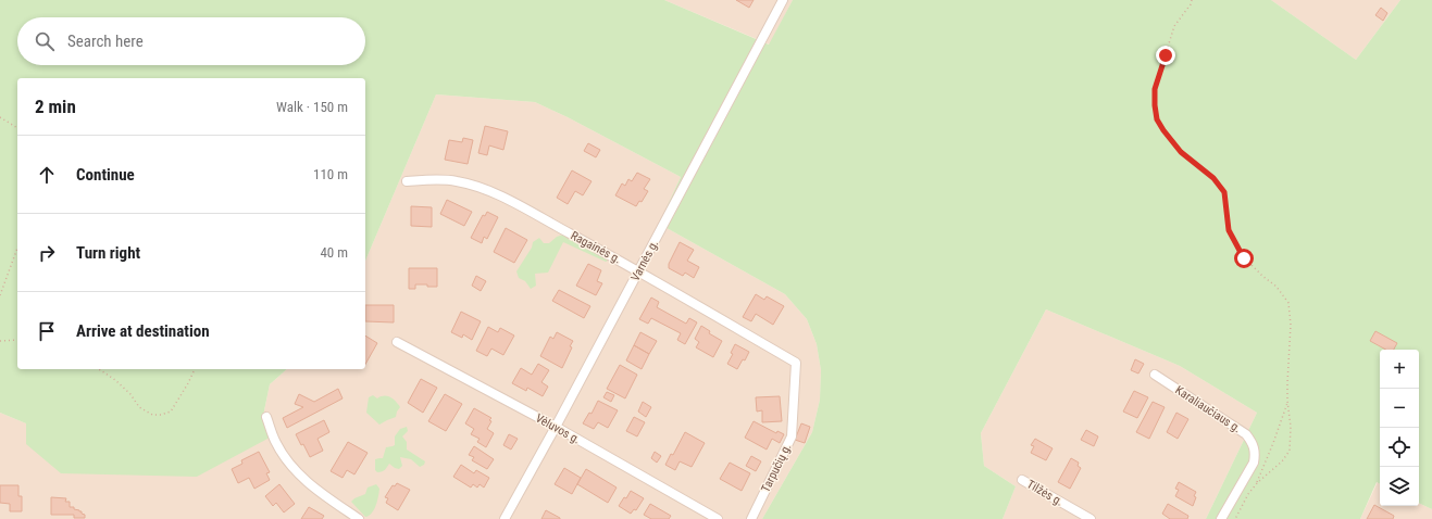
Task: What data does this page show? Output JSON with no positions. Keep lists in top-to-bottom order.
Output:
{
  "streets": {
    "street": [
      "Ragainės g.",
      "Varnės g.",
      "Karaliaučiaus g.",
      "Vėluvos g.",
      "Tarpučių g.",
      "Tilžės g."
    ]
  },
  "crossings": [
    ["Ragainės g.", "Varnės g."],
    ["Ragainės g.", "Tarpučių g."],
    ["Varnės g.", "Vėluvos g."]
  ],
  "page": {
    "search": "Search here",
    "heading": ["2 min", "Walk · 150 m"],
    "list": [
      ["Continue", "110 m"],
      ["Turn right", "40 m"],
      "Arrive at destination"
    ],
    "map_buttons": ["+", "−"]
  }
}
